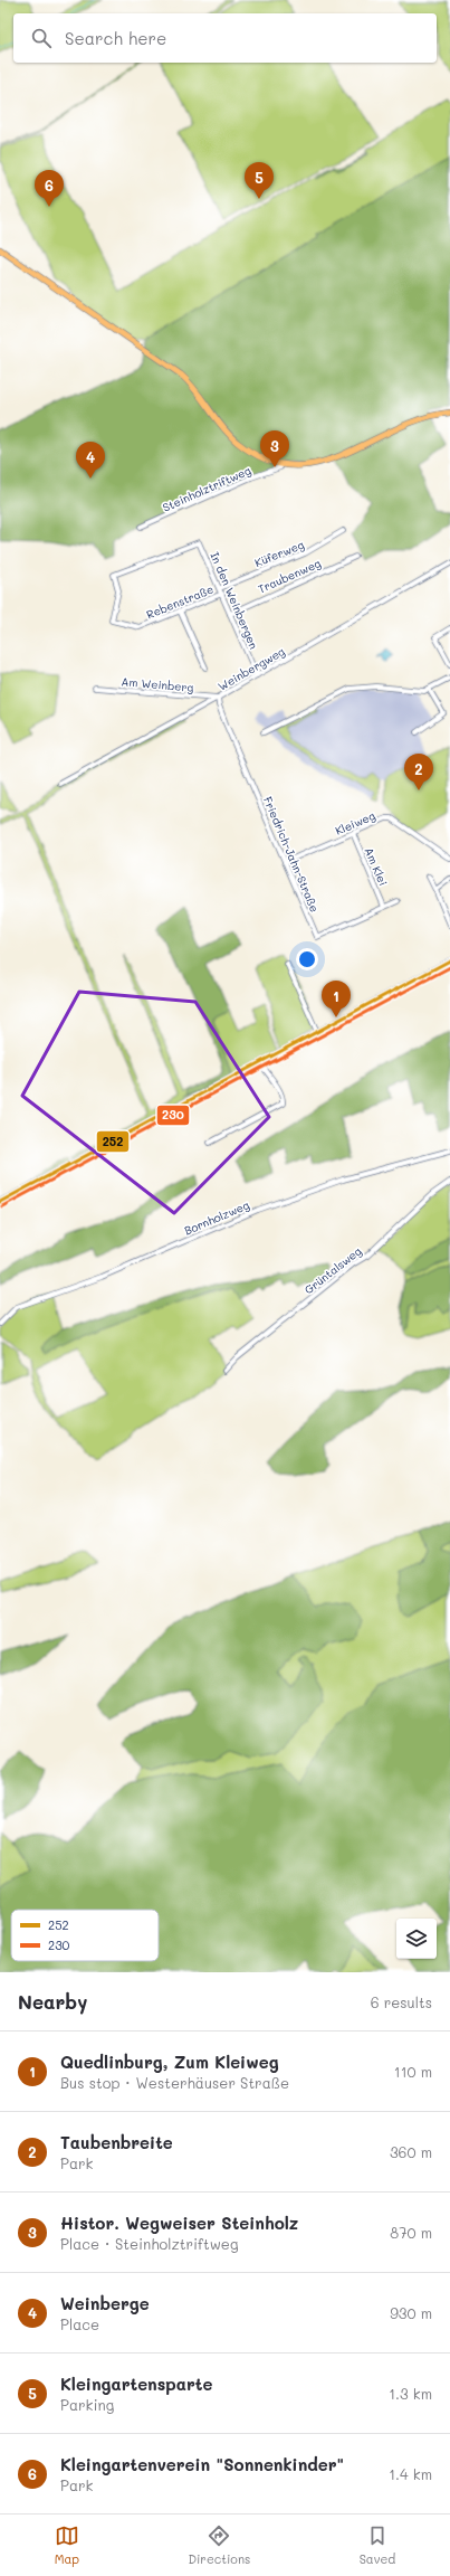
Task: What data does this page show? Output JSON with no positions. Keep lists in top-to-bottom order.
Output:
{
  "streets": {
    "street": [
      "Steinholztriftweg",
      "Küferweg",
      "Traubenweg",
      "In den Weinbergen",
      "Rebenstraße",
      "Weinbergweg",
      "Am Weinberg",
      "Kleiweg",
      "Friedrich-Jahn-Straße",
      "Am Klei",
      "Bornholzweg",
      "Grüntalsweg"
    ]
  },
  "crossings": [
    ["Küferweg", "In den Weinbergen"],
    ["Küferweg", "Rebenstraße"],
    ["Traubenweg", "In den Weinbergen"],
    ["In den Weinbergen", "Rebenstraße"],
    ["In den Weinbergen", "Weinbergweg"],
    ["Weinbergweg", "Am Weinberg"],
    ["Weinbergweg", "Friedrich-Jahn-Straße"],
    ["Am Weinberg", "Friedrich-Jahn-Straße"],
    ["Kleiweg", "Friedrich-Jahn-Straße"],
    ["Kleiweg", "Am Klei"],
    ["Friedrich-Jahn-Straße", "Am Klei"]
  ],
  "lines": ["transit line 252", "transit line 230"],
  "legend": ["252", "230"],
  "page": {
    "search": "Search here",
    "pins": [
      "5",
      "6",
      "3",
      "4",
      "2",
      "1"
    ],
    "heading": ["Nearby", "6 results"],
    "list": [
      {
        "mark": "1",
        "name": "Quedlinburg, Zum Kleiweg",
        "note": "Bus stop · Westerhäuser Straße",
        "value": "110 m"
      },
      {
        "mark": "2",
        "name": "Taubenbreite",
        "note": "Park",
        "value": "360 m"
      },
      {
        "mark": "3",
        "name": "Histor. Wegweiser Steinholz",
        "note": "Place · Steinholztriftweg",
        "value": "870 m"
      },
      {
        "mark": "4",
        "name": "Weinberge",
        "note": "Place",
        "value": "930 m"
      },
      {
        "mark": "5",
        "name": "Kleingartensparte",
        "note": "Parking",
        "value": "1.3 km"
      },
      {
        "mark": "6",
        "name": "Kleingartenverein \"Sonnenkinder\"",
        "note": "Park",
        "value": "1.4 km"
      }
    ],
    "nav": ["Map", "Directions", "Saved"]
  }
}
